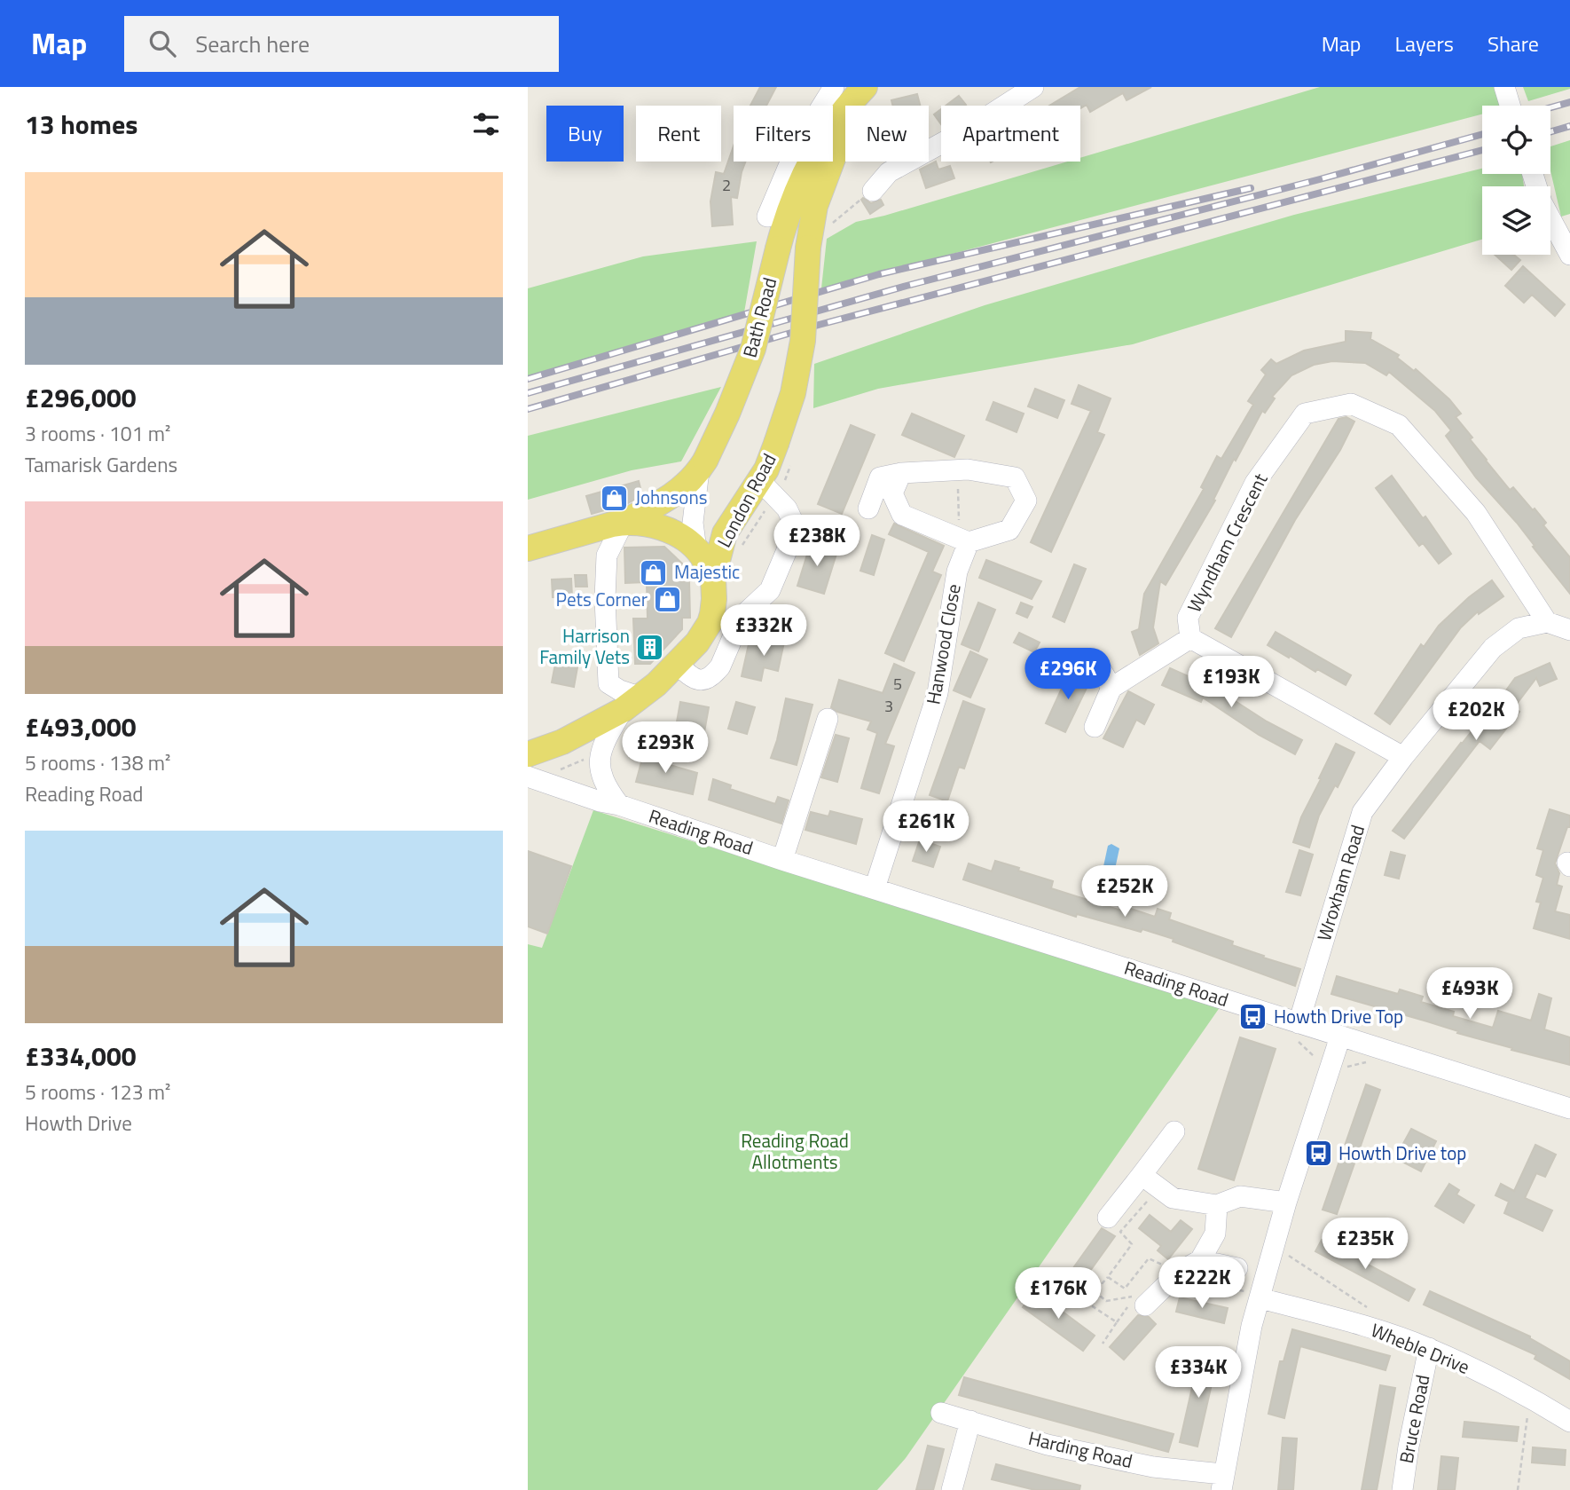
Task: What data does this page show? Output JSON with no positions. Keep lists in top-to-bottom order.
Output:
{
  "streets": {
    "main road": ["Bath Road", "London Road"],
    "street": [
      "Wyndham Crescent",
      "Hanwood Close",
      "Reading Road",
      "Wroxham Road",
      "Wheble Drive",
      "Bruce Road",
      "Harding Road"
    ]
  },
  "crossings": [
    ["Bath Road", "London Road"],
    ["Wyndham Crescent", "Wroxham Road"],
    ["Hanwood Close", "Reading Road"],
    ["Reading Road", "Wroxham Road"],
    ["Wheble Drive", "Bruce Road"]
  ],
  "parks": ["Reading Road Allotments"],
  "places": {
    "shop": ["Johnsons", "Majestic", "Pets Corner"],
    "building": ["Harrison Family Vets"],
    "bus stop": ["Howth Drive Top", "Howth Drive top"]
  },
  "house_numbers": ["2", "5", "3"],
  "page": {
    "header": "Map",
    "search": "Search here",
    "nav": ["Map", "Layers", "Share"],
    "heading": "13 homes",
    "chip": [
      "Buy",
      "Rent",
      "Filters",
      "New",
      "Apartment"
    ],
    "list": [
      {
        "name": "£296,000",
        "note": "3 rooms · 101 m² · Tamarisk Gardens"
      },
      {
        "name": "£493,000",
        "note": "5 rooms · 138 m² · Reading Road"
      },
      {
        "name": "£334,000",
        "note": "5 rooms · 123 m² · Howth Drive"
      }
    ],
    "price": [
      "£238K",
      "£332K",
      "£296K",
      "£193K",
      "£202K",
      "£293K",
      "£261K",
      "£252K",
      "£493K",
      "£235K",
      "£222K",
      "£176K",
      "£334K"
    ]
  }
}
